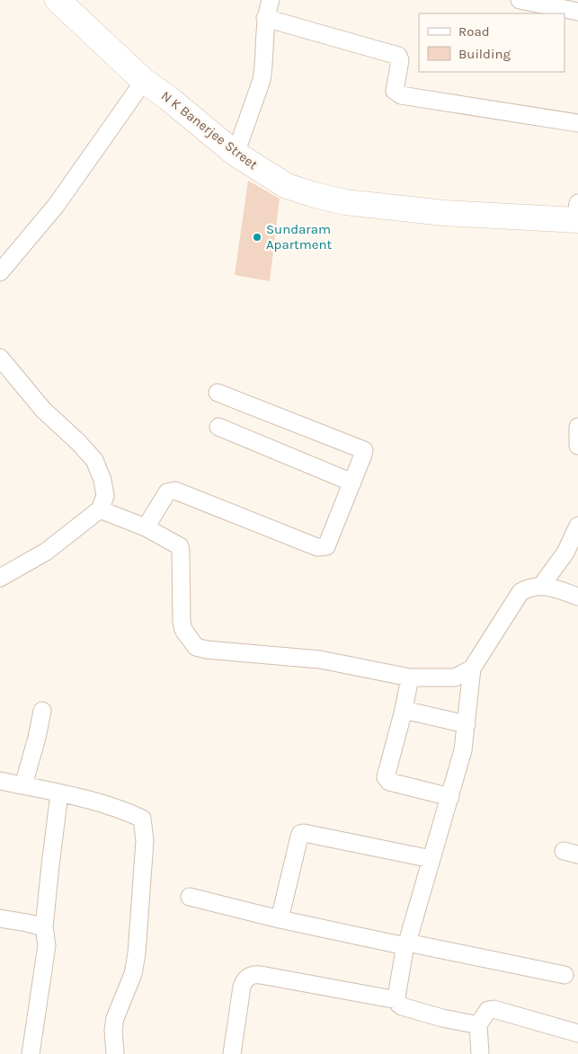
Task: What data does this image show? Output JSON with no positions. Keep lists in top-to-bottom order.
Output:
{
  "streets": {
    "street": ["N K Banerjee Street"]
  },
  "places": ["Sundaram Apartment"],
  "legend": ["Road", "Building"]
}
